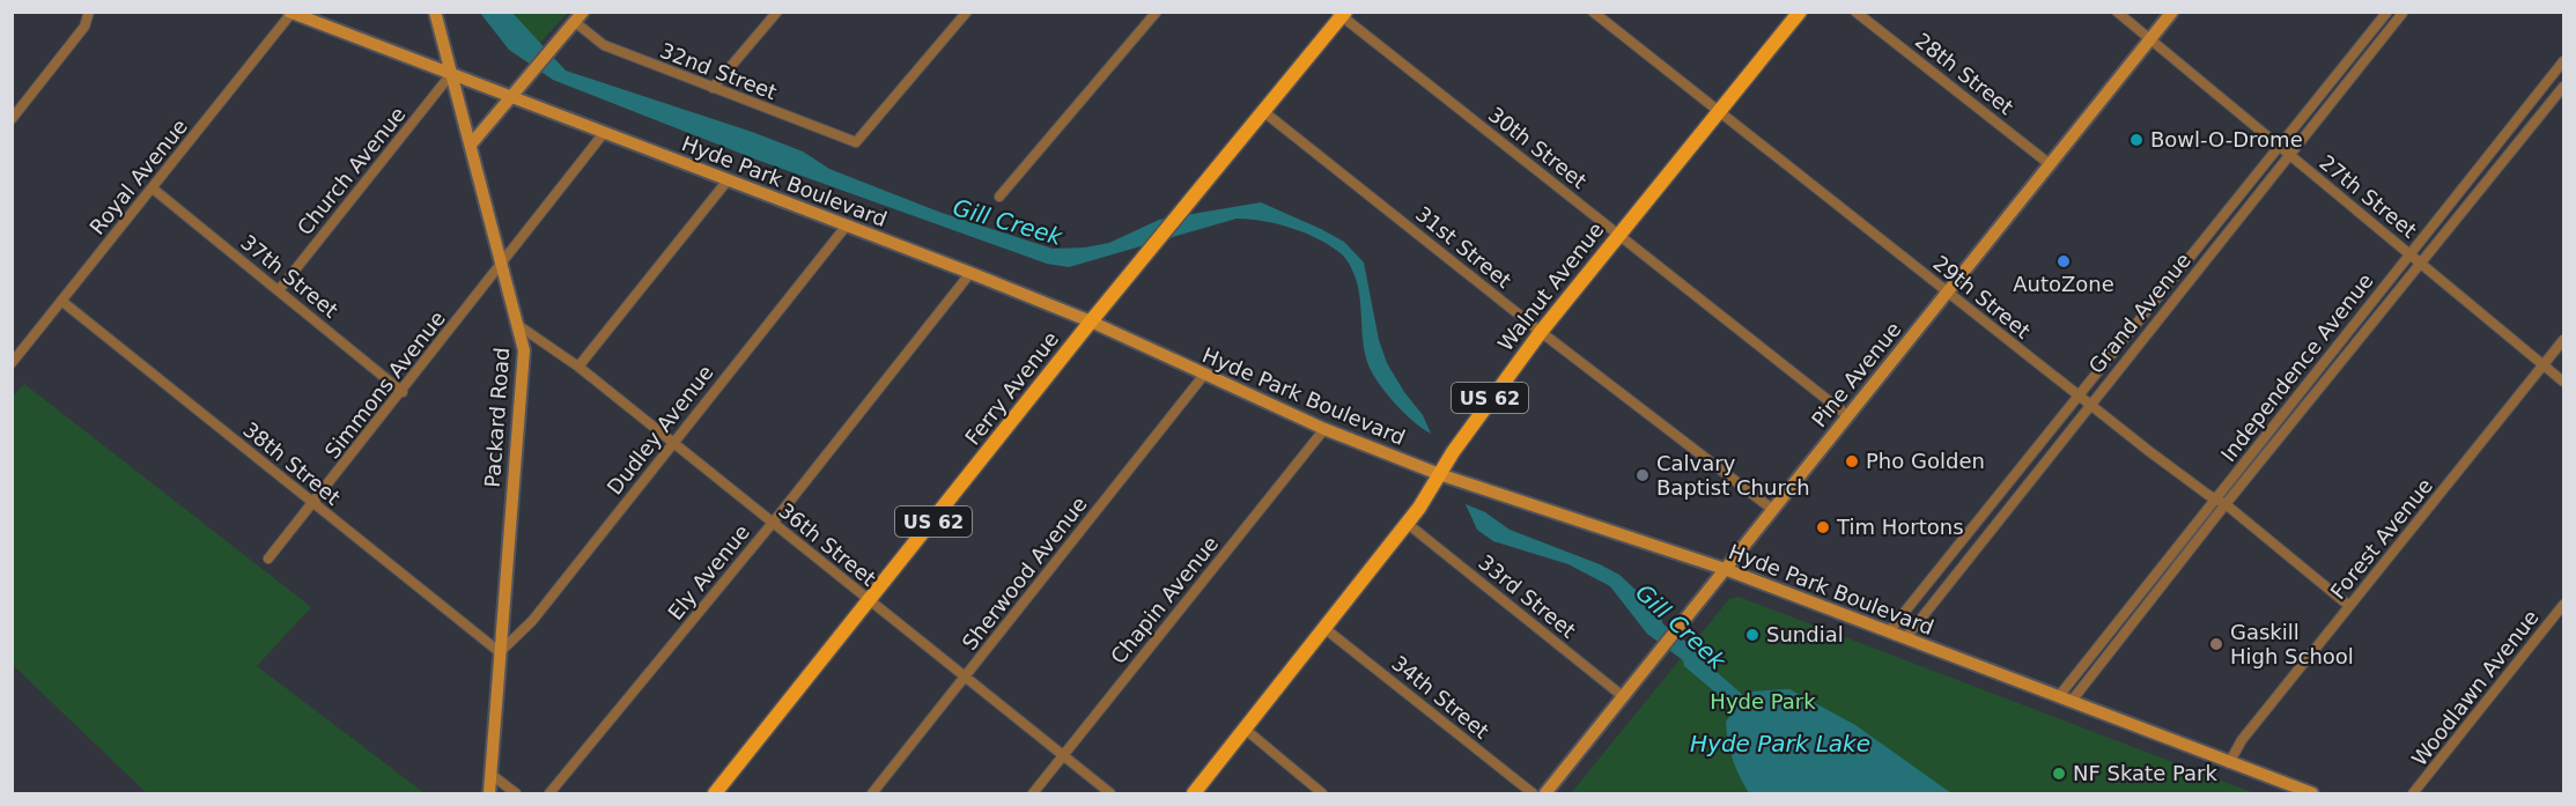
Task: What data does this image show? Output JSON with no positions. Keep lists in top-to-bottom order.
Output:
{
  "streets": {
    "main road": [
      "Hyde Park Boulevard",
      "Walnut Avenue",
      "Pine Avenue",
      "Ferry Avenue",
      "US 62",
      "Packard Road"
    ],
    "street": [
      "32nd Street",
      "28th Street",
      "30th Street",
      "Church Avenue",
      "Royal Avenue",
      "27th Street",
      "31st Street",
      "37th Street",
      "29th Street",
      "Grand Avenue",
      "Independence Avenue",
      "Simmons Avenue",
      "Dudley Avenue",
      "38th Street",
      "Forest Avenue",
      "36th Street",
      "Ely Avenue",
      "Sherwood Avenue",
      "33rd Street",
      "Chapin Avenue",
      "Woodlawn Avenue",
      "34th Street"
    ]
  },
  "crossings": [
    ["28th Street", "Pine Avenue"],
    ["30th Street", "Walnut Avenue"],
    ["30th Street", "Pine Avenue"],
    ["30th Street", "Ferry Avenue"],
    ["Church Avenue", "Hyde Park Boulevard"],
    ["Church Avenue", "37th Street"],
    ["Church Avenue", "Packard Road"],
    ["Royal Avenue", "Hyde Park Boulevard"],
    ["Royal Avenue", "37th Street"],
    ["Royal Avenue", "38th Street"],
    ["Hyde Park Boulevard", "Walnut Avenue"],
    ["Hyde Park Boulevard", "Grand Avenue"],
    ["Hyde Park Boulevard", "Independence Avenue"],
    ["Hyde Park Boulevard", "Pine Avenue"],
    ["Hyde Park Boulevard", "Simmons Avenue"],
    ["Hyde Park Boulevard", "Ferry Avenue"],
    ["Hyde Park Boulevard", "Packard Road"],
    ["Hyde Park Boulevard", "Dudley Avenue"],
    ["Hyde Park Boulevard", "Forest Avenue"],
    ["Hyde Park Boulevard", "Ely Avenue"],
    ["Hyde Park Boulevard", "Sherwood Avenue"],
    ["Hyde Park Boulevard", "Chapin Avenue"],
    ["27th Street", "Grand Avenue"],
    ["27th Street", "Independence Avenue"],
    ["27th Street", "Pine Avenue"],
    ["27th Street", "Forest Avenue"],
    ["31st Street", "Walnut Avenue"],
    ["31st Street", "Pine Avenue"],
    ["31st Street", "Ferry Avenue"],
    ["37th Street", "Simmons Avenue"],
    ["Walnut Avenue", "29th Street"],
    ["Walnut Avenue", "33rd Street"],
    ["Walnut Avenue", "34th Street"],
    ["29th Street", "Grand Avenue"],
    ["29th Street", "Independence Avenue"],
    ["29th Street", "Pine Avenue"],
    ["29th Street", "Forest Avenue"],
    ["Pine Avenue", "33rd Street"],
    ["Simmons Avenue", "Packard Road"],
    ["Simmons Avenue", "38th Street"],
    ["Ferry Avenue", "36th Street"],
    ["Packard Road", "Dudley Avenue"],
    ["Packard Road", "38th Street"],
    ["Packard Road", "36th Street"],
    ["Dudley Avenue", "38th Street"],
    ["Dudley Avenue", "36th Street"],
    ["36th Street", "Ely Avenue"],
    ["36th Street", "Sherwood Avenue"],
    ["36th Street", "Chapin Avenue"]
  ],
  "water": ["Gill Creek", "Hyde Park Lake"],
  "parks": ["Hyde Park"],
  "places": [
    "Bowl-O-Drome",
    "AutoZone",
    "Pho Golden",
    "Calvary Baptist Church",
    "Tim Hortons",
    "Sundial",
    "Gaskill High School",
    "NF Skate Park"
  ]
}
